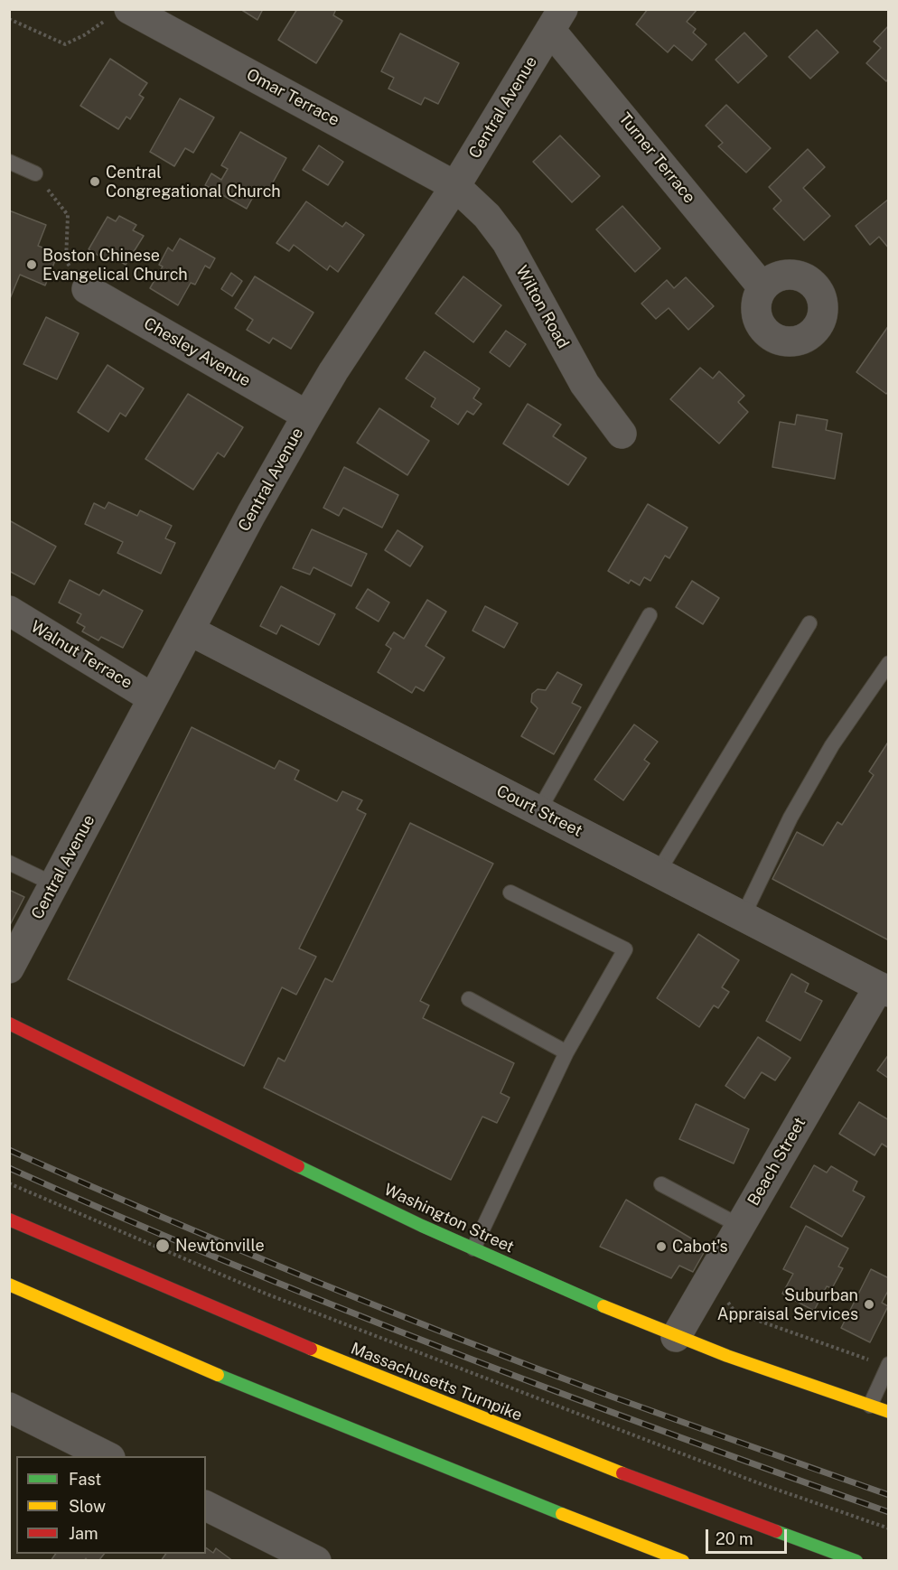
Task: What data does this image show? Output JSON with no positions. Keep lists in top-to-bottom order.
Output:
{
  "streets": {
    "main road": ["Washington Street", "Massachusetts Turnpike"],
    "street": [
      "Omar Terrace",
      "Central Avenue",
      "Turner Terrace",
      "Wilton Road",
      "Chesley Avenue",
      "Walnut Terrace",
      "Court Street",
      "Beach Street"
    ]
  },
  "crossings": [
    ["Omar Terrace", "Central Avenue"],
    ["Omar Terrace", "Wilton Road"],
    ["Central Avenue", "Turner Terrace"],
    ["Central Avenue", "Wilton Road"],
    ["Central Avenue", "Chesley Avenue"],
    ["Central Avenue", "Walnut Terrace"],
    ["Central Avenue", "Court Street"],
    ["Court Street", "Beach Street"],
    ["Beach Street", "Washington Street"]
  ],
  "places": [
    "Central Congregational Church",
    "Boston Chinese Evangelical Church",
    "Newtonville",
    "Cabot's",
    "Suburban Appraisal Services"
  ],
  "legend": ["Fast", "Slow", "Jam"],
  "scale_bar": "20 m"
}
